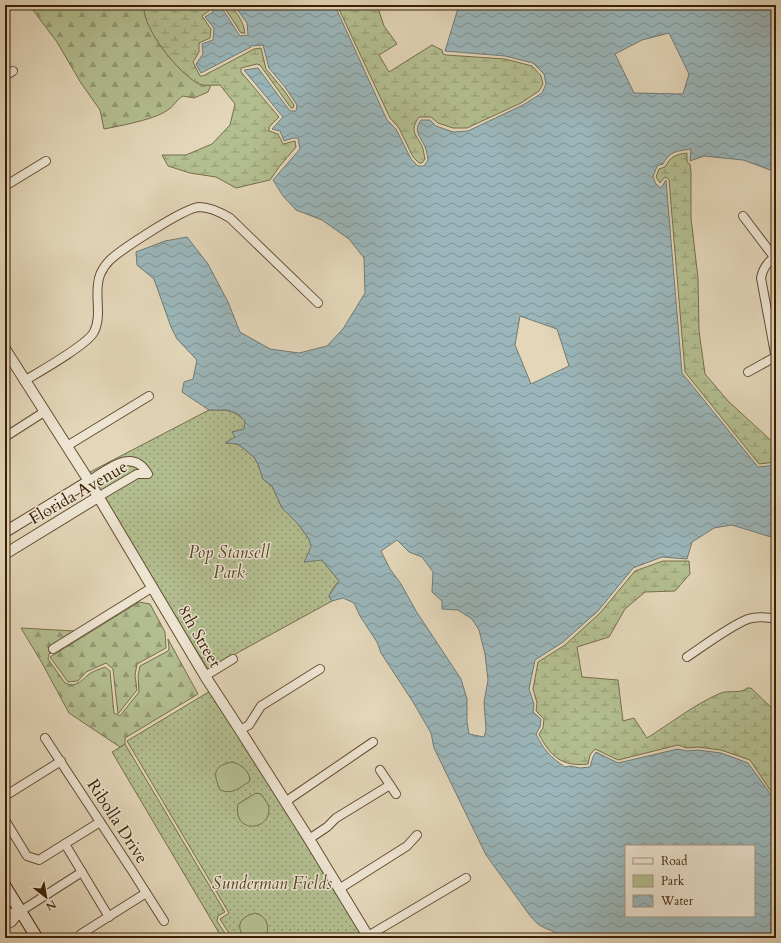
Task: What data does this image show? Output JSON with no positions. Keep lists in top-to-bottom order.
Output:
{
  "streets": {
    "street": ["Florida Avenue", "8th Street", "Ribolla Drive"]
  },
  "crossings": [
    ["Florida Avenue", "8th Street"]
  ],
  "parks": ["Pop Stansell Park", "Sunderman Fields"],
  "legend": ["Road", "Park", "Water"],
  "north": "bottom right"
}
